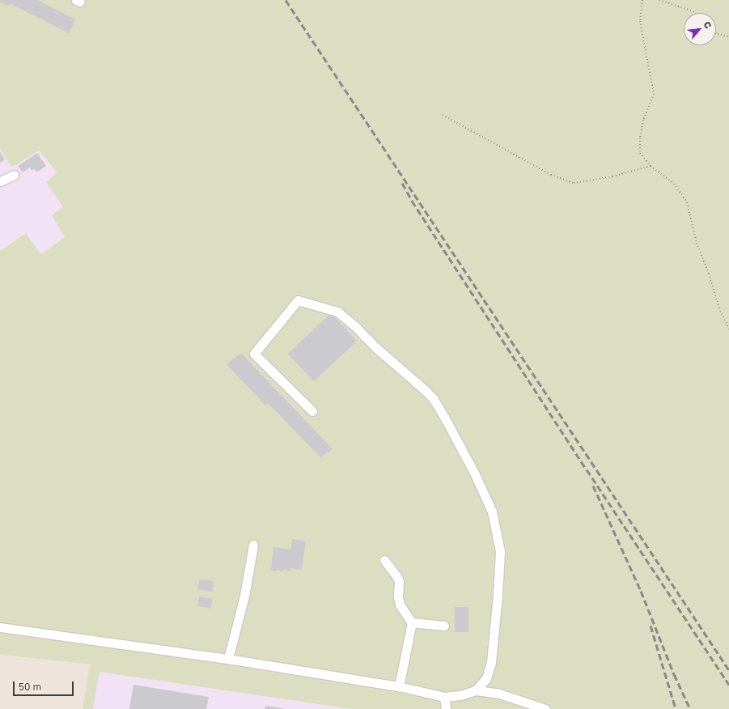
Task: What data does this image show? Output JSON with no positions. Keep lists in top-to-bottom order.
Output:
{
  "scale_bar": "50 m",
  "north": "top right"
}
